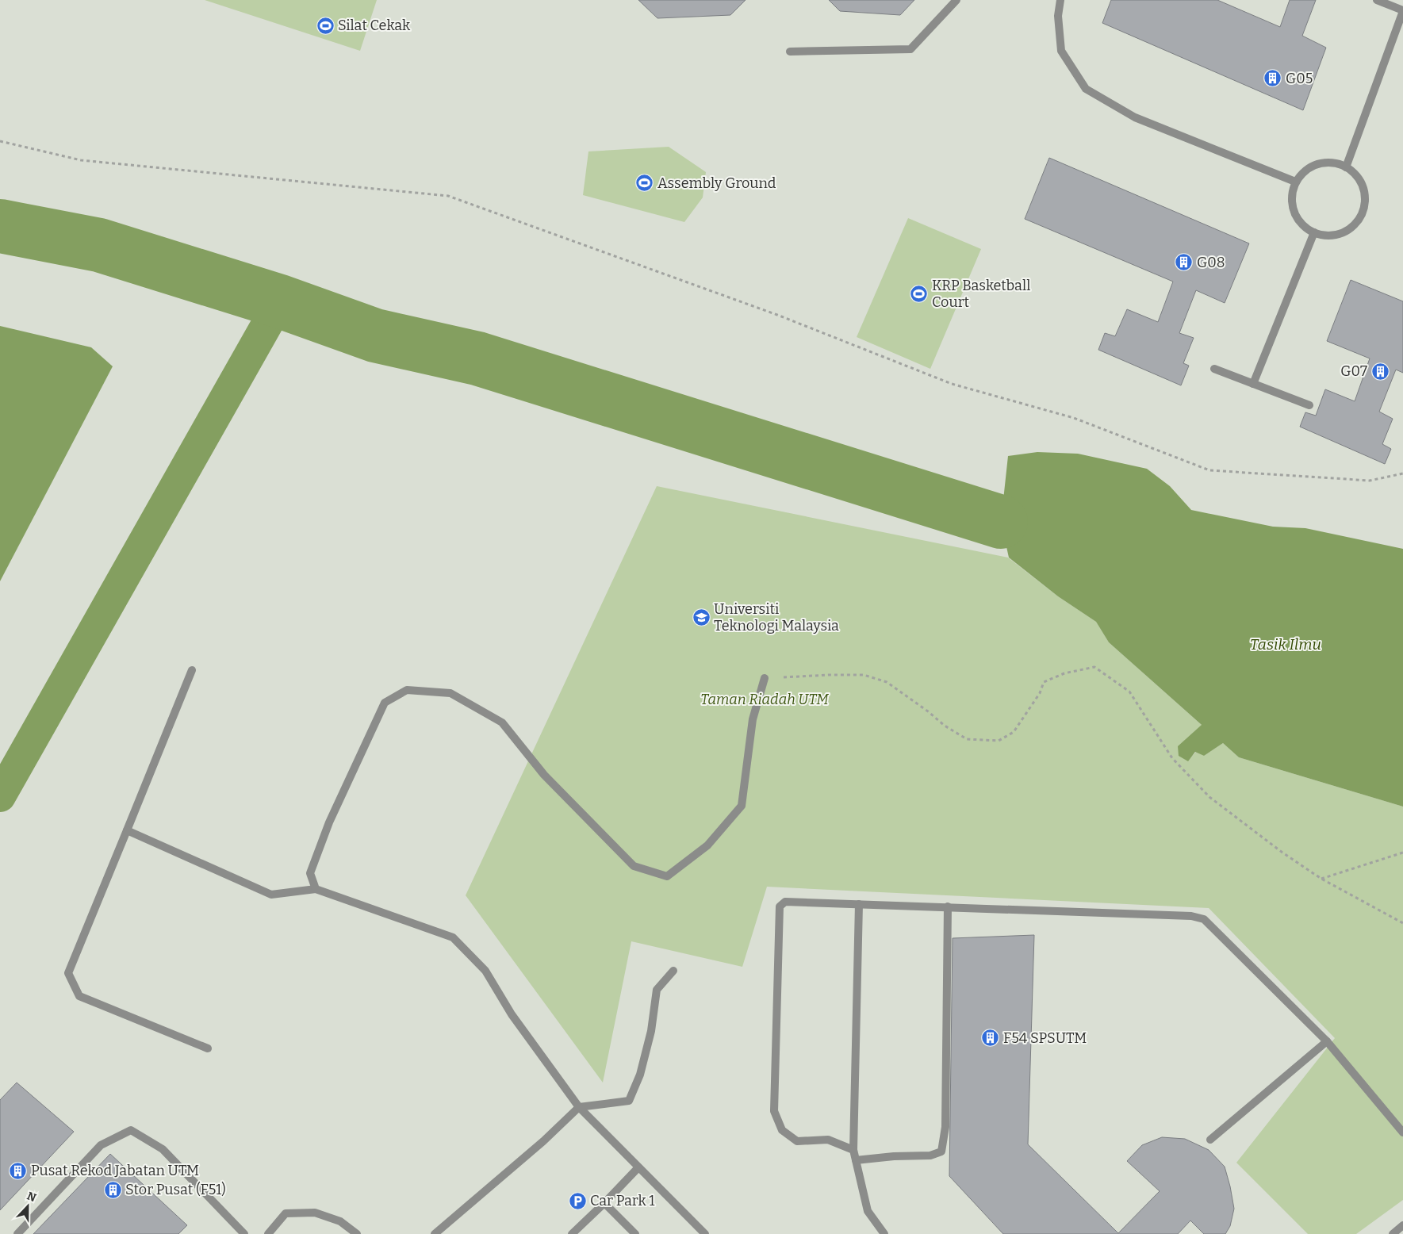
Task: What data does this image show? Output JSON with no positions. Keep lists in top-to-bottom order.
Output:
{
  "water": ["Tasik Ilmu"],
  "parks": ["Taman Riadah UTM"],
  "places": {
    "sports": ["Silat Cekak", "Assembly Ground", "KRP Basketball Court"],
    "building": [
      "G05",
      "G08",
      "G07",
      "F54 SPSUTM",
      "Pusat Rekod Jabatan UTM",
      "Stor Pusat (F51)"
    ],
    "school or university": ["Universiti Teknologi Malaysia"],
    "parking": ["Car Park 1"]
  },
  "north": "top"
}
